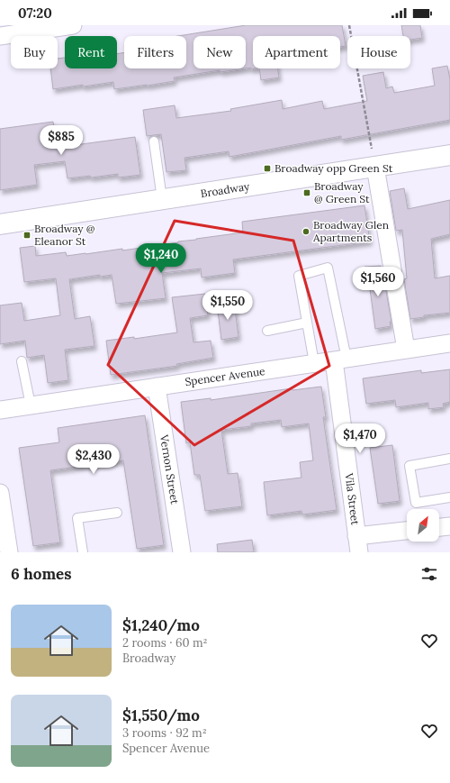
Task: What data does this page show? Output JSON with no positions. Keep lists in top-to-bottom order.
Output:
{
  "streets": {
    "main road": ["Broadway"],
    "street": ["Spencer Avenue", "Vernon Street", "Vila Street"]
  },
  "crossings": [
    ["Spencer Avenue", "Vernon Street"],
    ["Spencer Avenue", "Vila Street"]
  ],
  "places": {
    "transit": ["Broadway opp Green St", "Broadway @ Green St", "Broadway @ Eleanor St"],
    "other": ["Broadway Glen Apartments"]
  },
  "north": "top right",
  "page": {
    "status": "07:20",
    "chip": [
      "Buy",
      "Rent",
      "Filters",
      "New",
      "Apartment",
      "House"
    ],
    "price": [
      "$885",
      "$1,240",
      "$1,560",
      "$1,550",
      "$1,470",
      "$2,430"
    ],
    "heading": "6 homes",
    "list": [
      {
        "name": "$1,240/mo",
        "note": "2 rooms · 60 m² · Broadway"
      },
      {
        "name": "$1,550/mo",
        "note": "3 rooms · 92 m² · Spencer Avenue"
      }
    ]
  }
}
